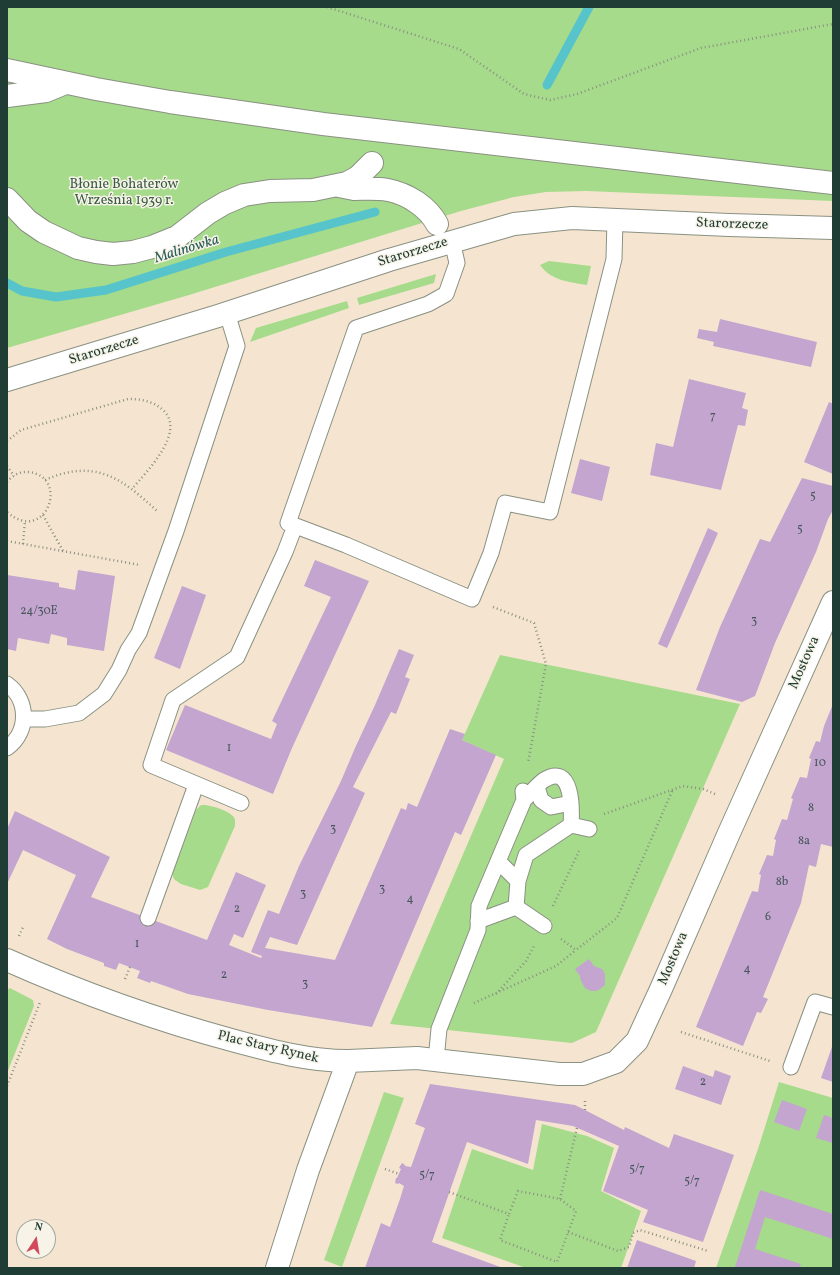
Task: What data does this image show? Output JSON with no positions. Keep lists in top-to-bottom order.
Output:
{
  "streets": {
    "street": ["Starorzecze", "Mostowa", "Plac Stary Rynek"]
  },
  "crossings": [
    ["Mostowa", "Plac Stary Rynek"]
  ],
  "water": ["Malinówka"],
  "parks": ["Błonie Bohaterów Września 1939 r."],
  "house_numbers": [
    "7",
    "5",
    "5",
    "24/30E",
    "3",
    "1",
    "10",
    "8",
    "3",
    "8a",
    "8b",
    "3",
    "3",
    "4",
    "2",
    "6",
    "1",
    "4",
    "2",
    "3",
    "2",
    "5/7",
    "5/7",
    "5/7"
  ],
  "north": "top"
}
